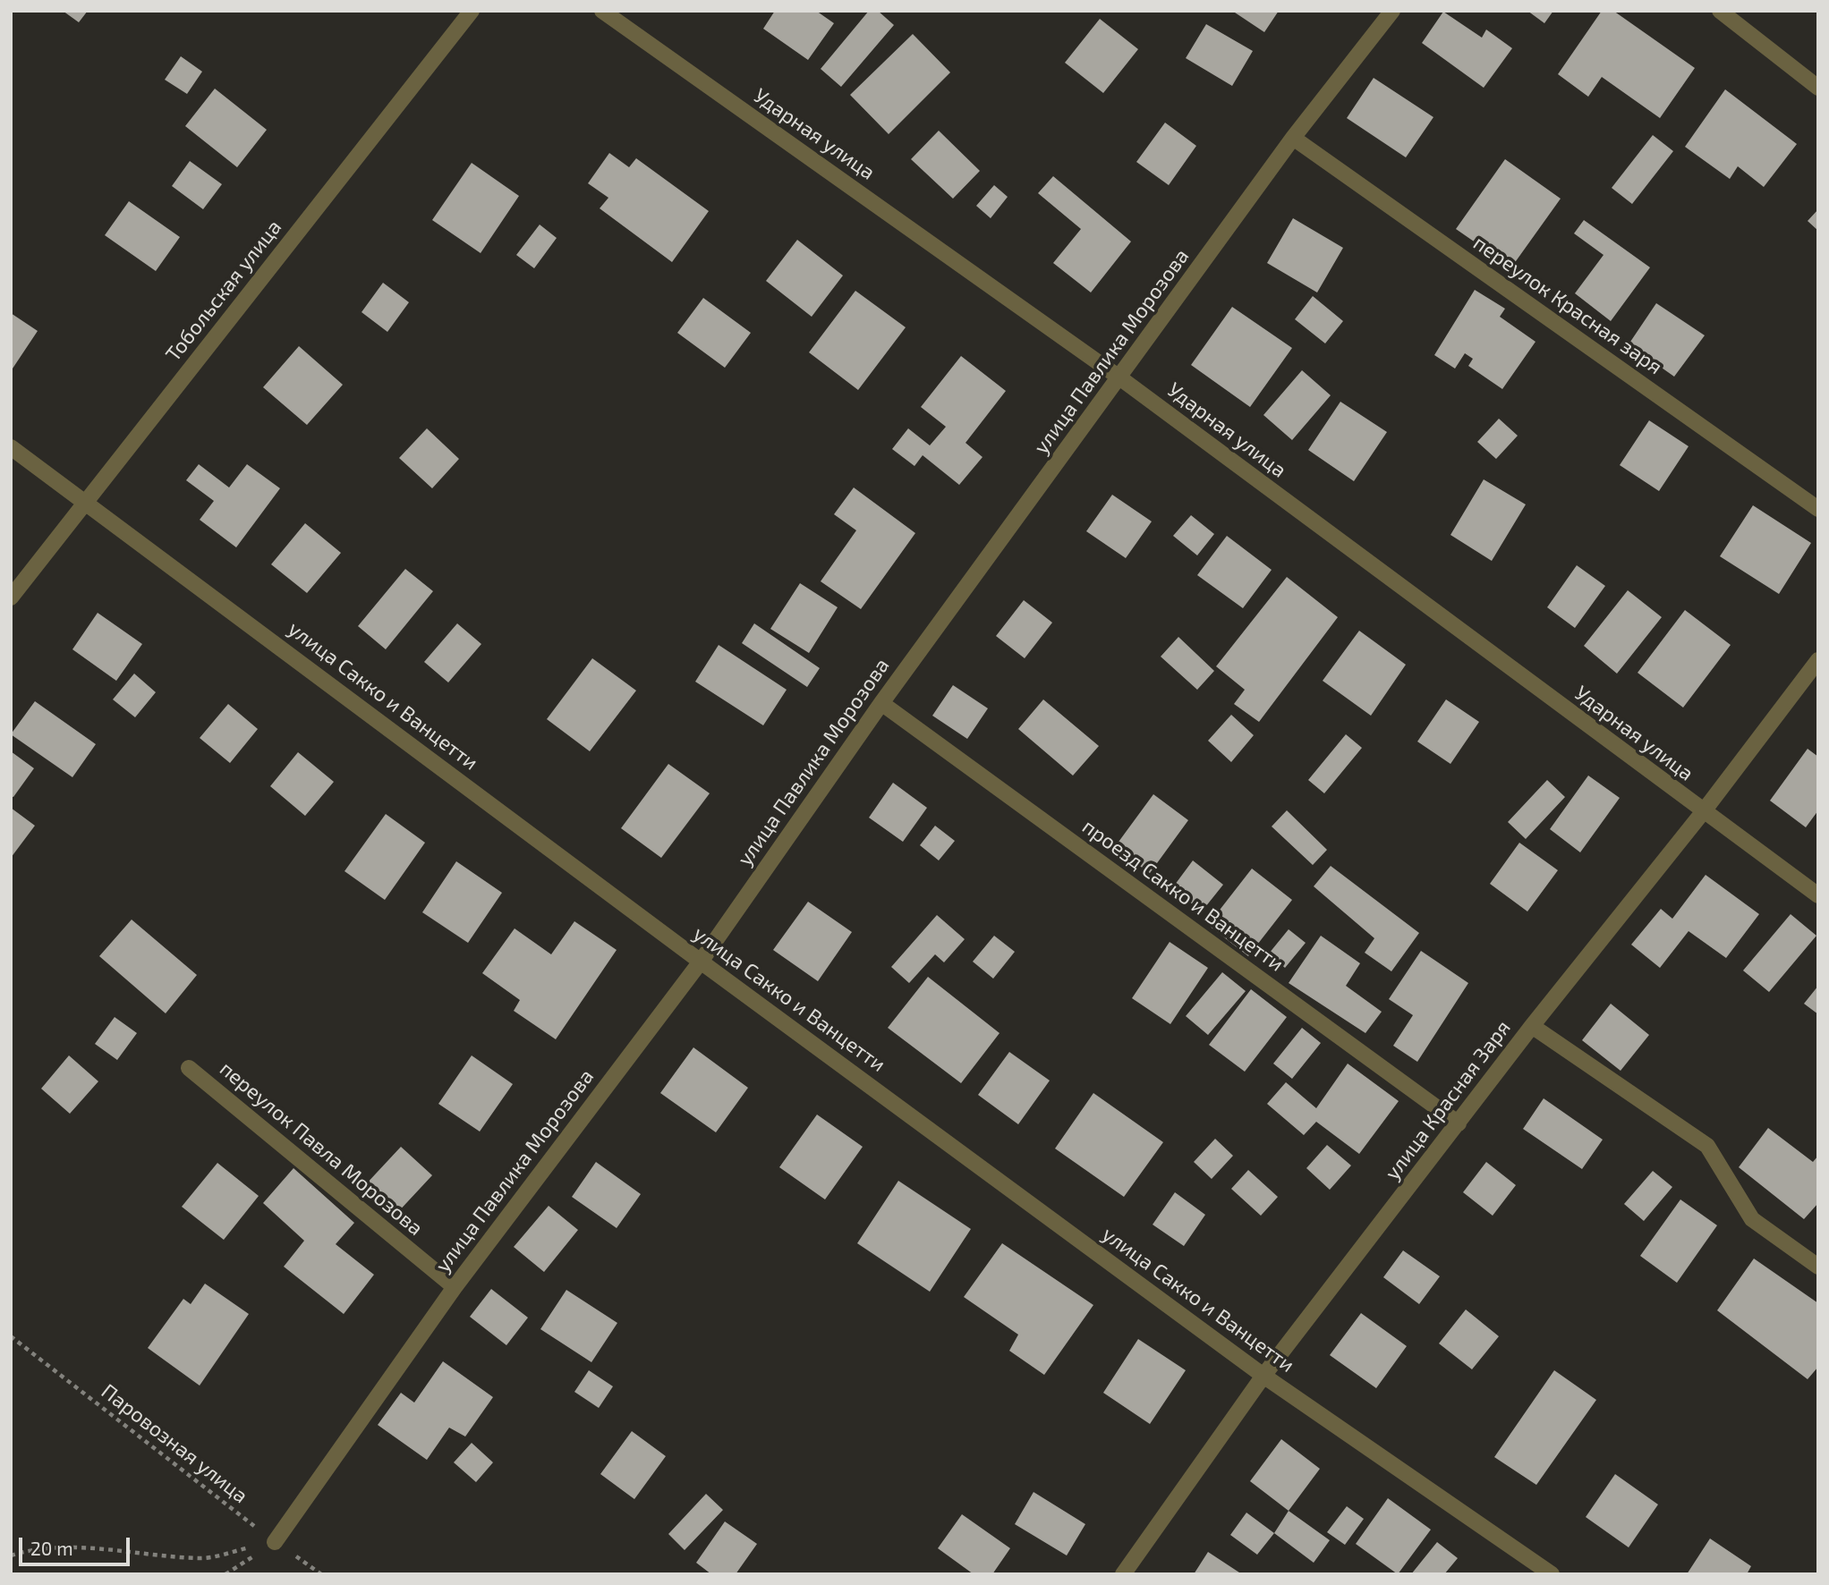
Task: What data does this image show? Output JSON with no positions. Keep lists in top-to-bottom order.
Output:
{
  "streets": {
    "street": [
      "Ударная улица",
      "Тобольская улица",
      "переулок Красная заря",
      "улица Павлика Морозова",
      "улица Сакко и Ванцетти",
      "проезд Сакко и Ванцетти",
      "улица Красная Заря",
      "переулок Павла Морозова"
    ],
    "path": ["Паровозная улица"]
  },
  "crossings": [
    ["Ударная улица", "улица Павлика Морозова"],
    ["Ударная улица", "улица Красная Заря"],
    ["Тобольская улица", "улица Сакко и Ванцетти"],
    ["переулок Красная заря", "улица Павлика Морозова"],
    ["улица Павлика Морозова", "улица Сакко и Ванцетти"],
    ["улица Павлика Морозова", "проезд Сакко и Ванцетти"],
    ["улица Павлика Морозова", "переулок Павла Морозова"],
    ["улица Павлика Морозова", "Паровозная улица"],
    ["улица Сакко и Ванцетти", "улица Красная Заря"],
    ["проезд Сакко и Ванцетти", "улица Красная Заря"]
  ],
  "scale_bar": "20 m"
}
